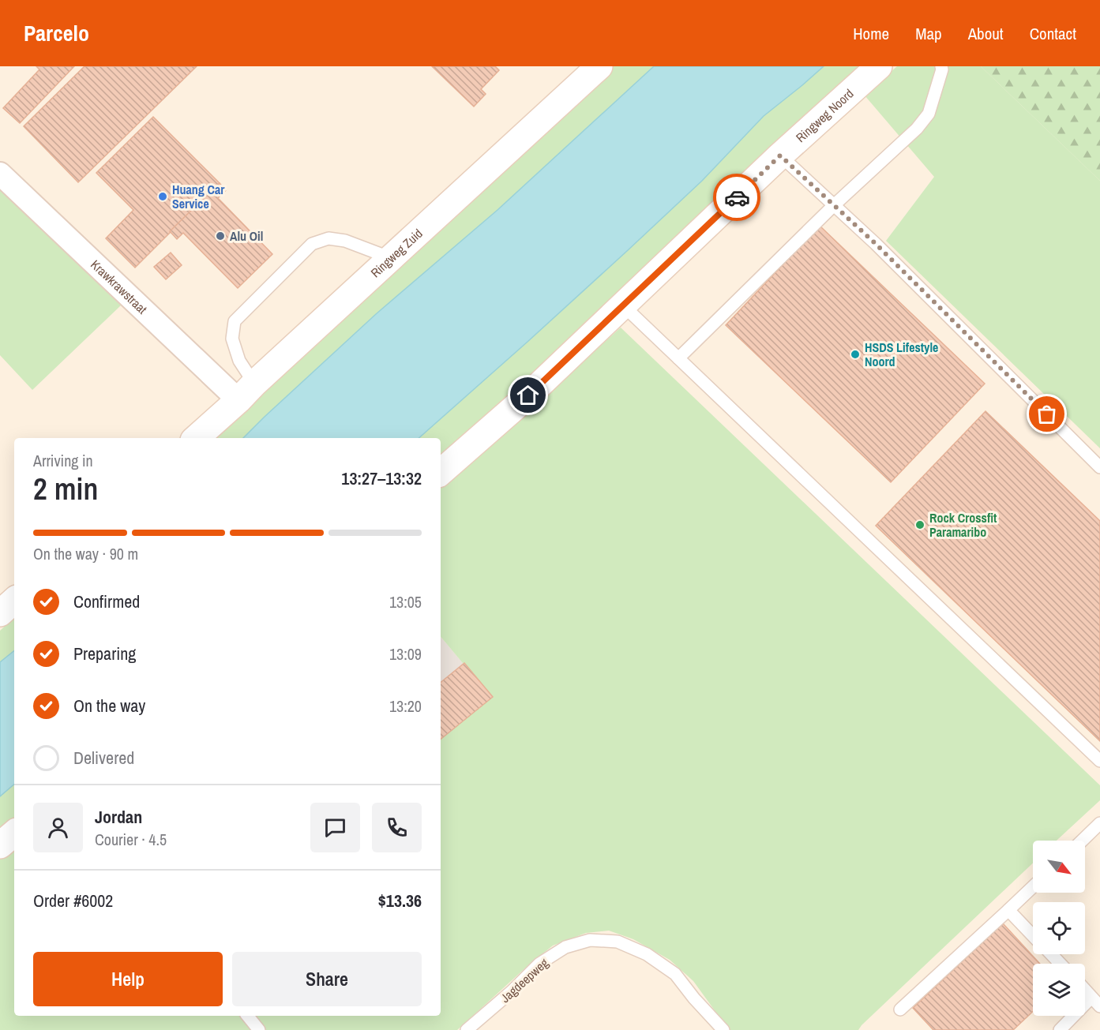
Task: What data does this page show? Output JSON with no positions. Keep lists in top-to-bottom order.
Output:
{
  "streets": {
    "street": ["Ringweg Noord", "Ringweg Zuid", "Krawkrawstraat"],
    "lane": ["Jagdeepweg"]
  },
  "crossings": [
    ["Ringweg Zuid", "Krawkrawstraat"]
  ],
  "places": [
    "Huang Car Service",
    "Alu Oil",
    "HSDS Lifestyle Noord",
    "Rock Crossfit Paramaribo"
  ],
  "north": "bottom right",
  "page": {
    "header": "Parcelo",
    "nav": [
      "Home",
      "Map",
      "About",
      "Contact"
    ],
    "heading": ["2 min", "Arriving in", "13:27–13:32"],
    "panel": [
      "Jordan",
      "Courier · 4.5",
      "Order #6002",
      "$13.36"
    ],
    "bar": "On the way · 90 m",
    "list": [
      ["Confirmed", "13:05"],
      ["Preparing", "13:09"],
      ["On the way", "13:20"],
      "Delivered"
    ],
    "buttons": ["Help", "Share"]
  }
}
